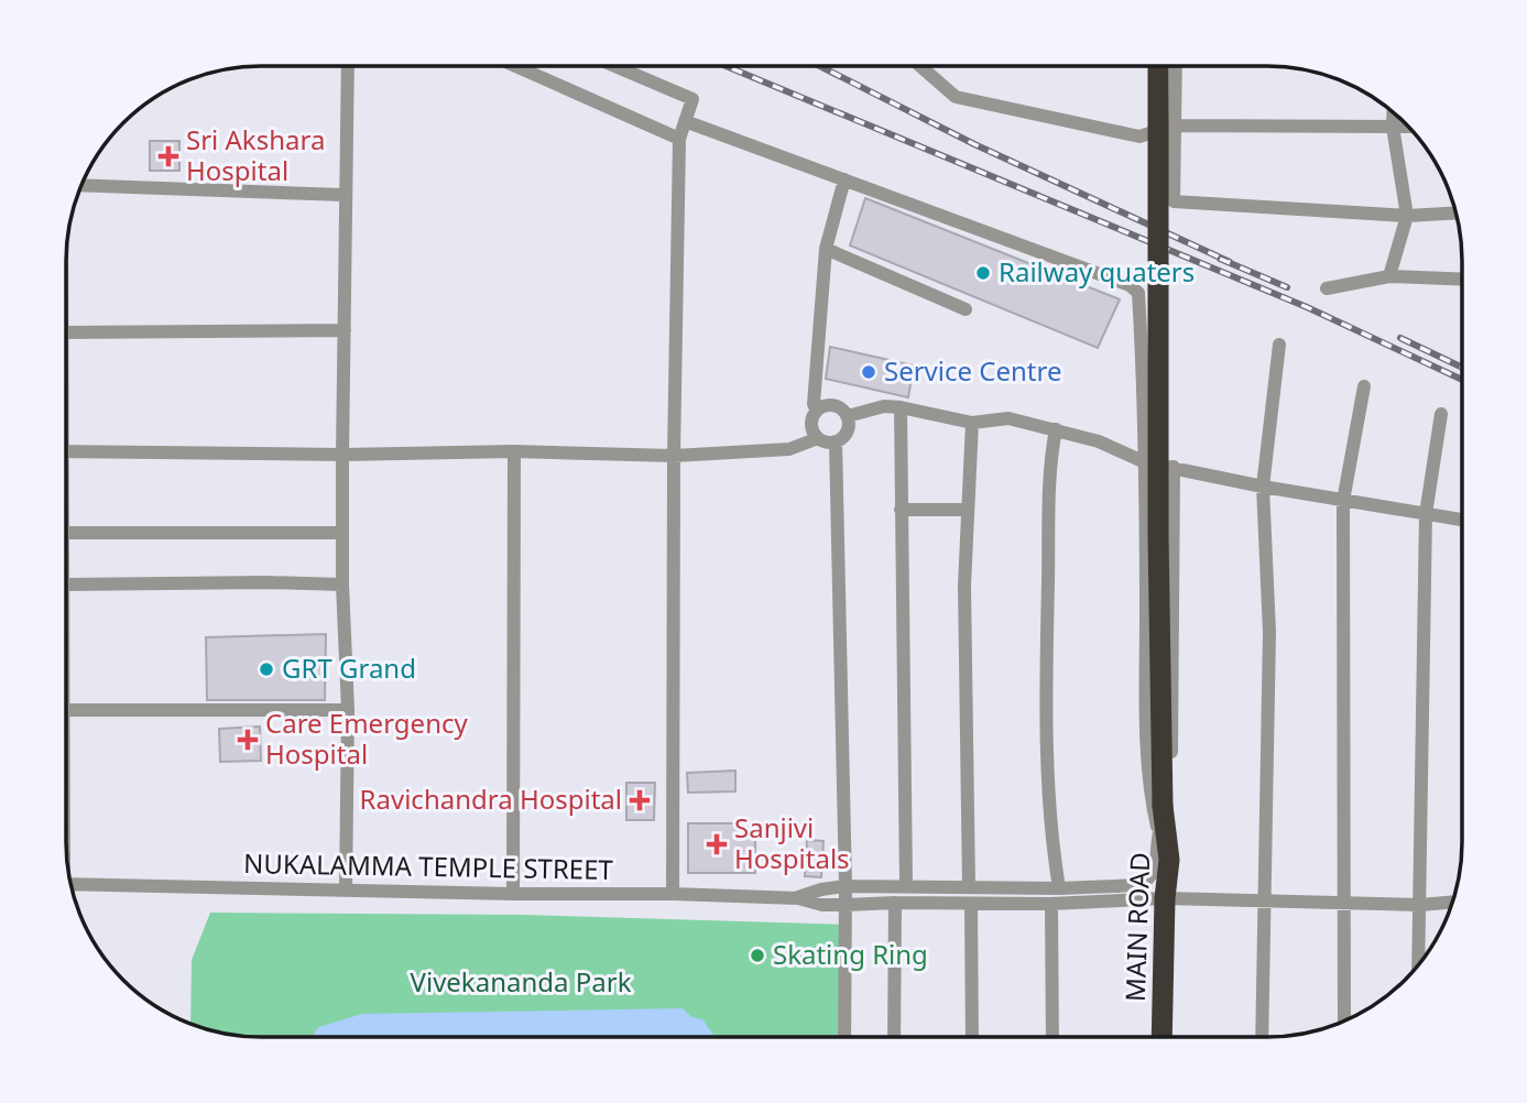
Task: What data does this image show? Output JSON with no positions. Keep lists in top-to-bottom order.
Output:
{
  "streets": {
    "highway": ["MAIN ROAD"],
    "street": ["NUKALAMMA TEMPLE STREET"]
  },
  "crossings": [
    ["NUKALAMMA TEMPLE STREET", "MAIN ROAD"]
  ],
  "parks": ["Vivekananda Park"],
  "places": {
    "health": [
      "Sri Akshara Hospital",
      "Care Emergency Hospital",
      "Ravichandra Hospital",
      "Sanjivi Hospitals"
    ],
    "other": [
      "Railway quaters",
      "Service Centre",
      "GRT Grand",
      "Skating Ring"
    ]
  }
}
